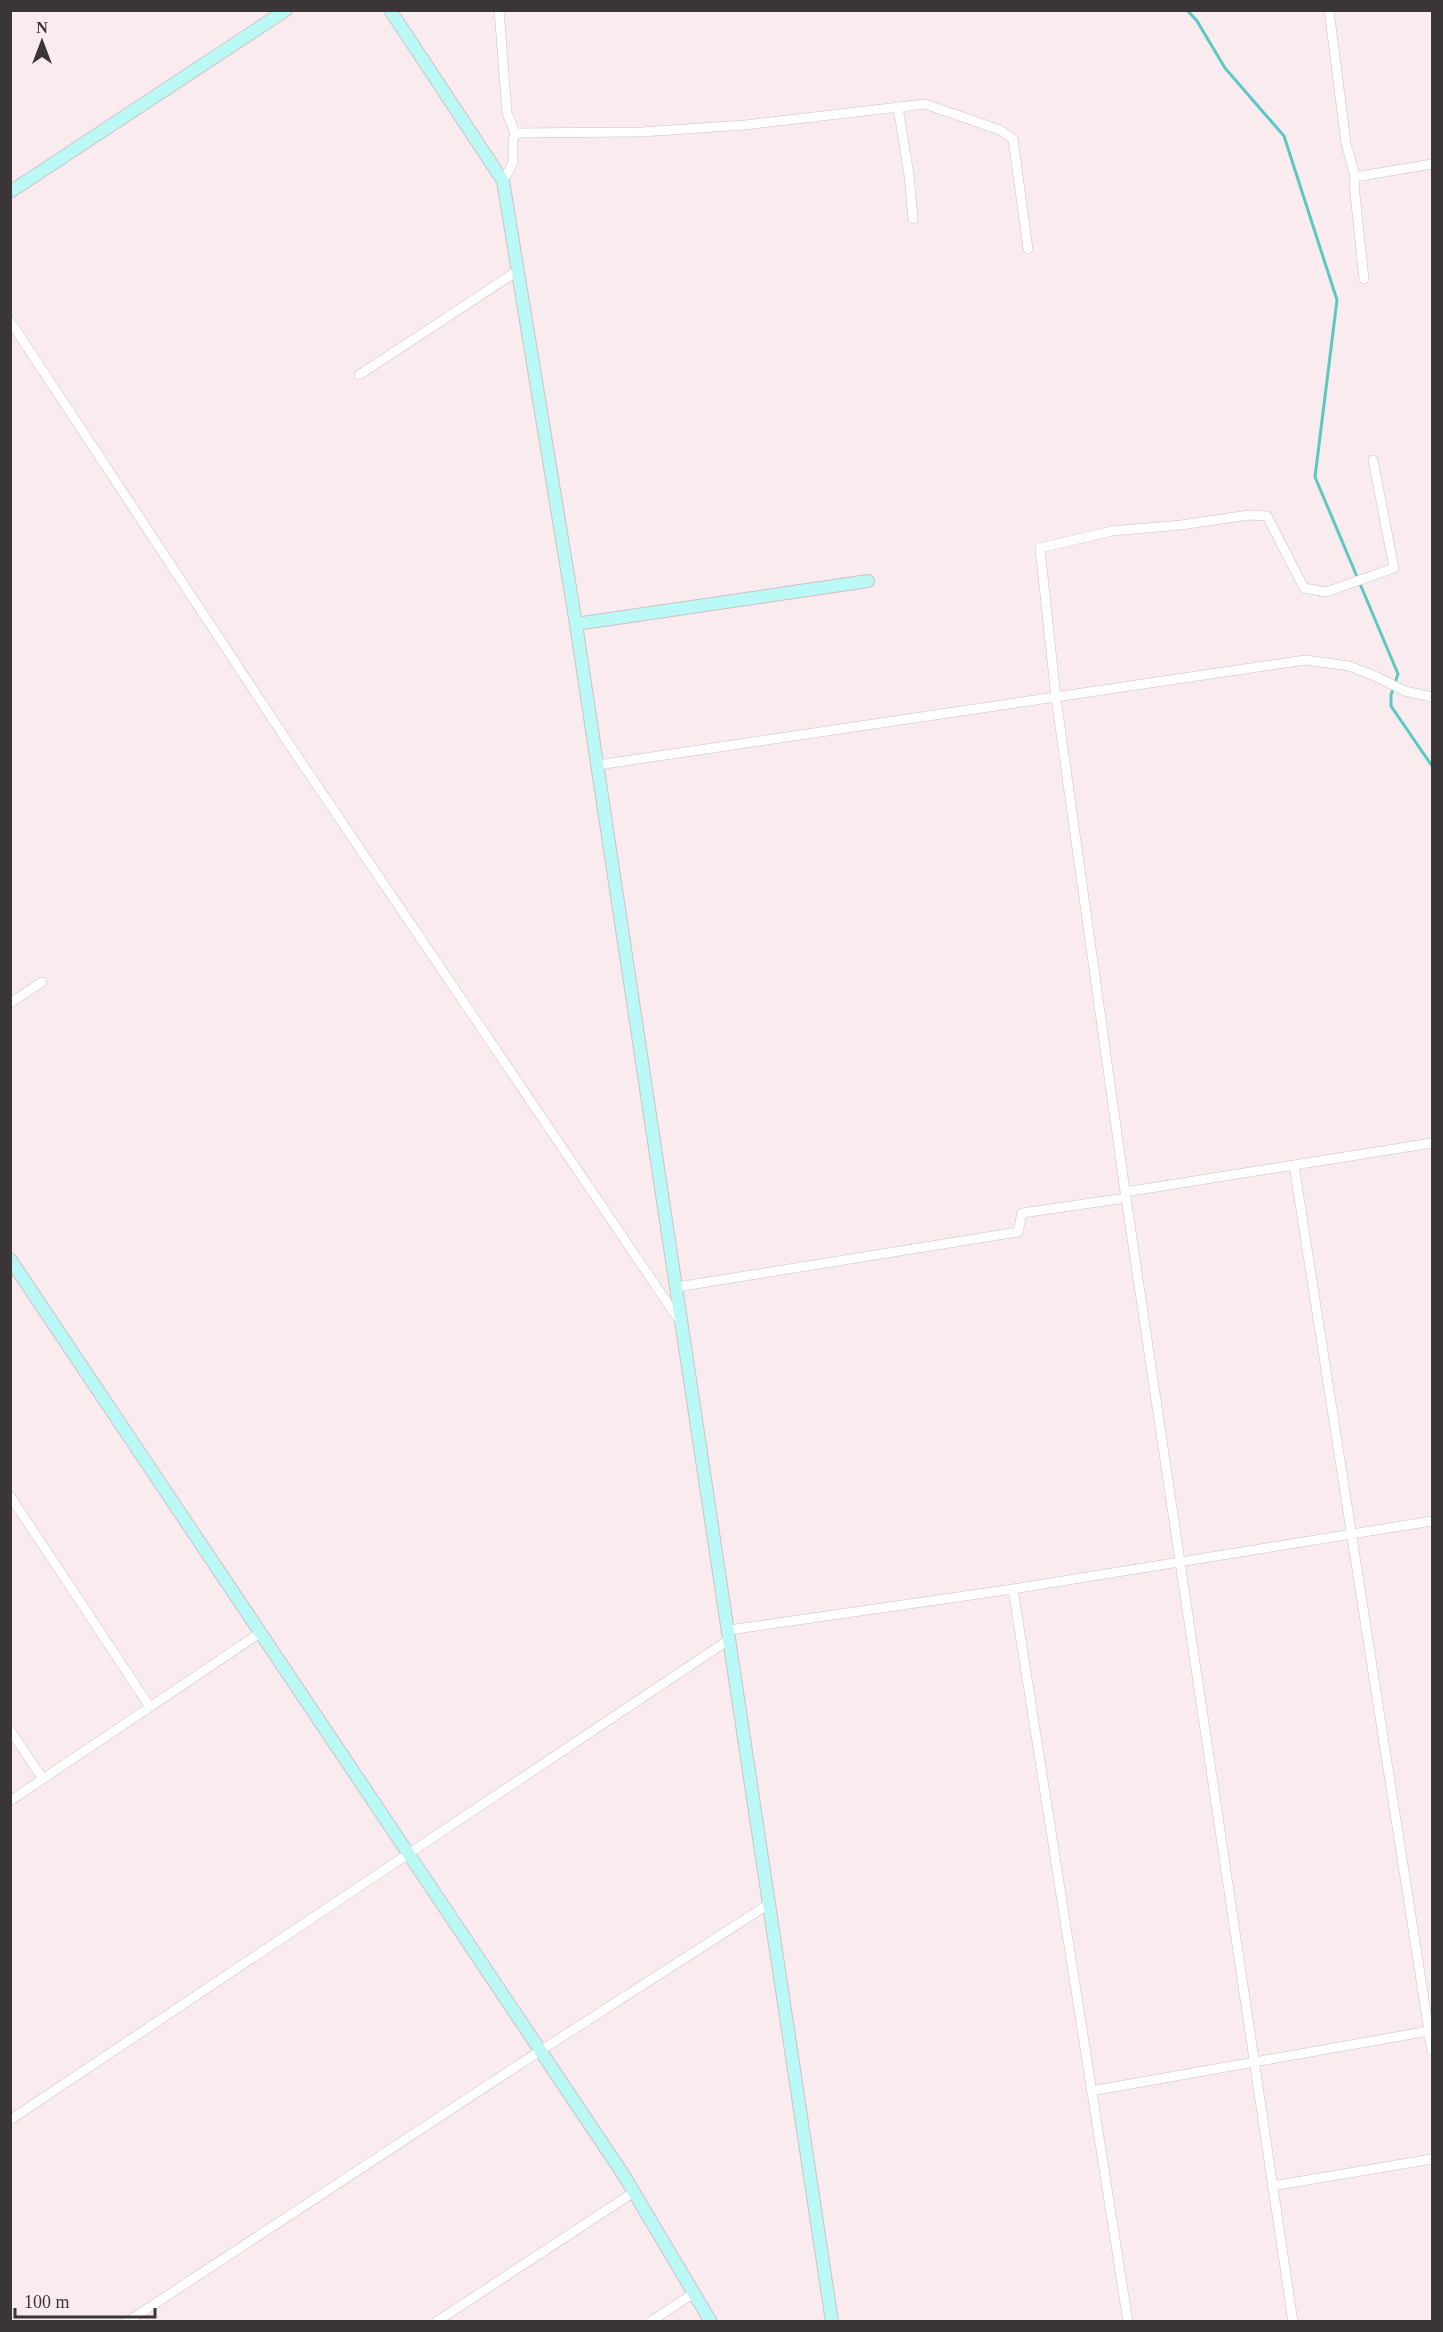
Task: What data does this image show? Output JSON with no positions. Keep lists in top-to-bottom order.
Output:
{
  "scale_bar": "100 m",
  "north": "top"
}
